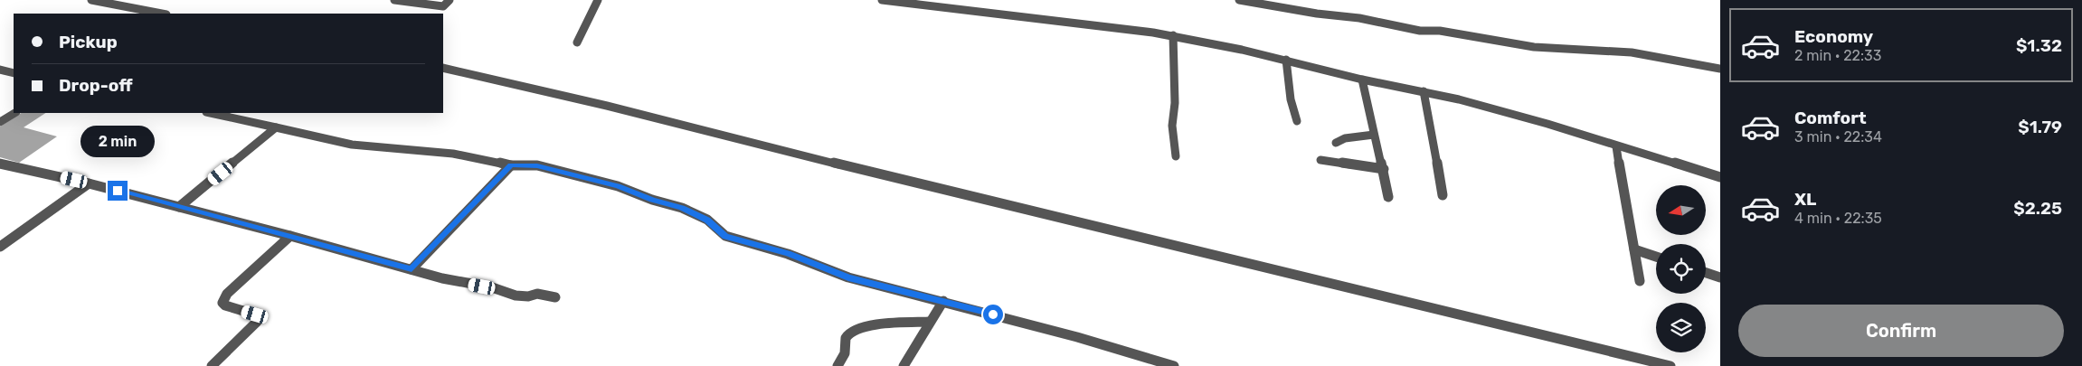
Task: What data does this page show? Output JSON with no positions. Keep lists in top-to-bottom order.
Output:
{
  "north": "left",
  "page": {
    "list": [
      {
        "name": "Economy",
        "note": "2 min · 22:33",
        "value": "$1.32"
      },
      {
        "name": "Comfort",
        "note": "3 min · 22:34",
        "value": "$1.79"
      },
      {
        "name": "XL",
        "note": "4 min · 22:35",
        "value": "$2.25"
      }
    ],
    "banner": ["Pickup", "Drop-off"],
    "bubble": "2 min",
    "buttons": "Confirm"
  }
}
